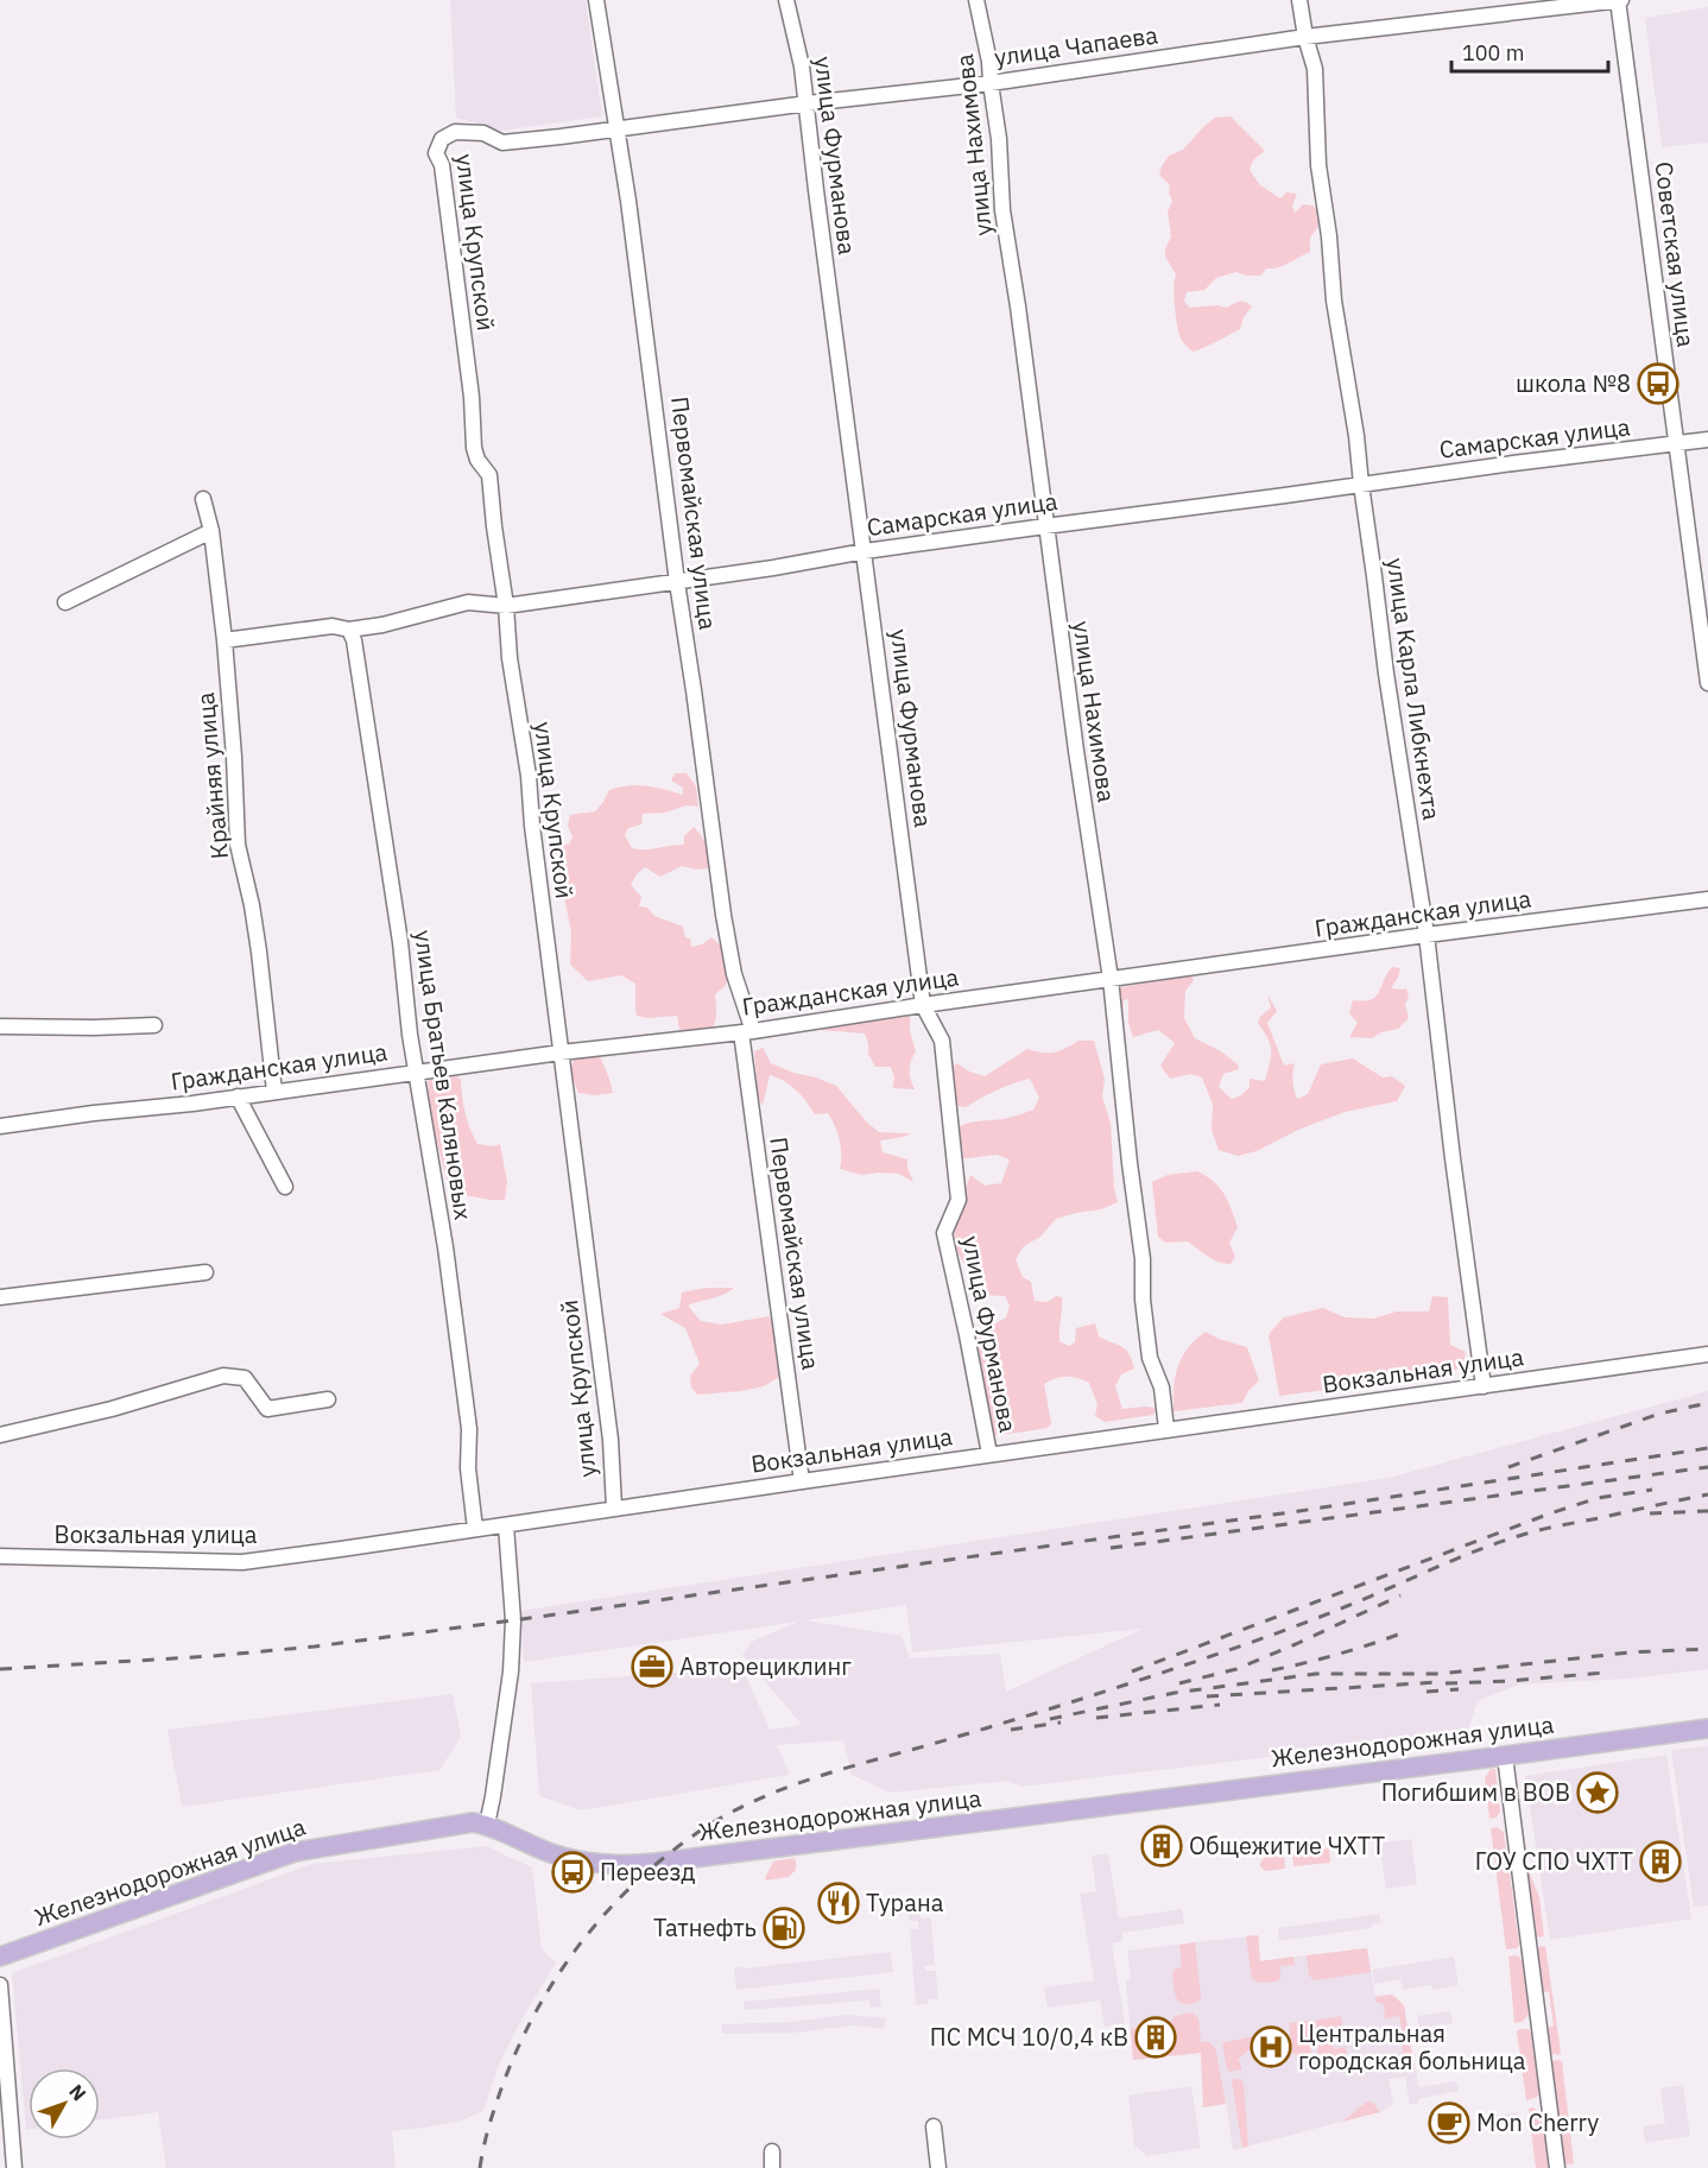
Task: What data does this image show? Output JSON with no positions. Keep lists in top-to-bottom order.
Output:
{
  "streets": {
    "main road": ["Железнодорожная улица"],
    "street": [
      "улица Чапаева",
      "улица Нахимова",
      "улица Фурманова",
      "улица Крупской",
      "Советская улица",
      "Самарская улица",
      "Первомайская улица",
      "улица Карла Либкнехта",
      "Крайняя улица",
      "Гражданская улица",
      "улица Братьев Каляновых",
      "Вокзальная улица"
    ]
  },
  "crossings": [
    ["улица Чапаева", "улица Нахимова"],
    ["улица Чапаева", "улица Фурманова"],
    ["улица Чапаева", "улица Крупской"],
    ["улица Чапаева", "Советская улица"],
    ["улица Чапаева", "Первомайская улица"],
    ["улица Чапаева", "улица Карла Либкнехта"],
    ["улица Нахимова", "Самарская улица"],
    ["улица Нахимова", "Гражданская улица"],
    ["улица Нахимова", "Вокзальная улица"],
    ["улица Фурманова", "Самарская улица"],
    ["улица Фурманова", "Гражданская улица"],
    ["улица Фурманова", "Вокзальная улица"],
    ["улица Крупской", "Самарская улица"],
    ["улица Крупской", "Гражданская улица"],
    ["улица Крупской", "Вокзальная улица"],
    ["Советская улица", "Самарская улица"],
    ["Самарская улица", "Первомайская улица"],
    ["Самарская улица", "улица Карла Либкнехта"],
    ["Самарская улица", "Крайняя улица"],
    ["Самарская улица", "улица Братьев Каляновых"],
    ["Первомайская улица", "Гражданская улица"],
    ["Первомайская улица", "Вокзальная улица"],
    ["улица Карла Либкнехта", "Гражданская улица"],
    ["улица Карла Либкнехта", "Вокзальная улица"],
    ["Крайняя улица", "Гражданская улица"],
    ["Гражданская улица", "улица Братьев Каляновых"],
    ["улица Братьев Каляновых", "Вокзальная улица"]
  ],
  "places": {
    "bus stop": ["школа №8", "Переезд"],
    "office": ["Авторециклинг"],
    "place": ["Погибшим в ВОВ"],
    "building": ["Общежитие ЧХТТ", "ГОУ СПО ЧХТТ", "ПС МСЧ 10/0,4 кВ"],
    "restaurant": ["Турана"],
    "fuel station": ["Татнефть"],
    "hospital": ["Центральная городская больница"],
    "cafe": ["Mon Cherry"]
  },
  "scale_bar": "100 m",
  "north": "top right"
}
